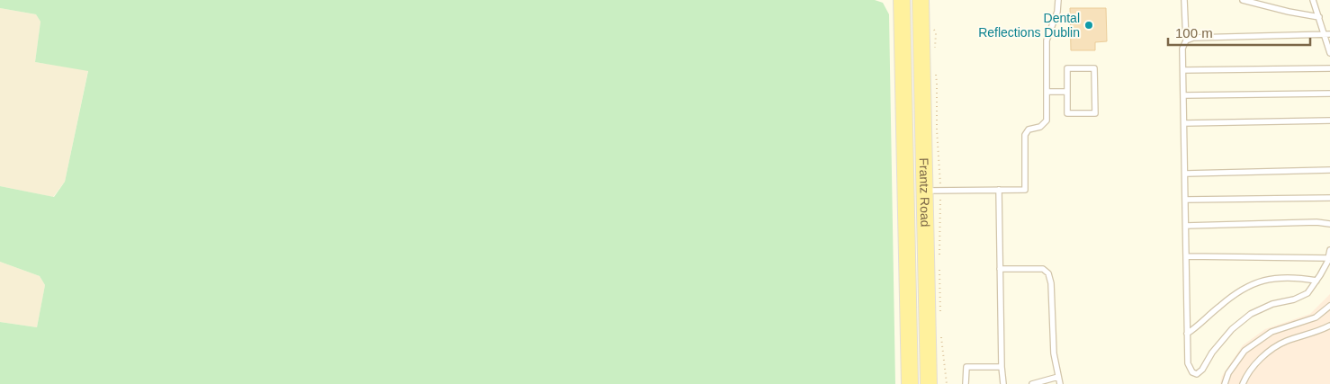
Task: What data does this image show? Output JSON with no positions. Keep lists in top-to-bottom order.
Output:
{
  "streets": {
    "main road": ["Frantz Road"]
  },
  "places": ["Dental Reflections Dublin"],
  "scale_bar": "100 m"
}
